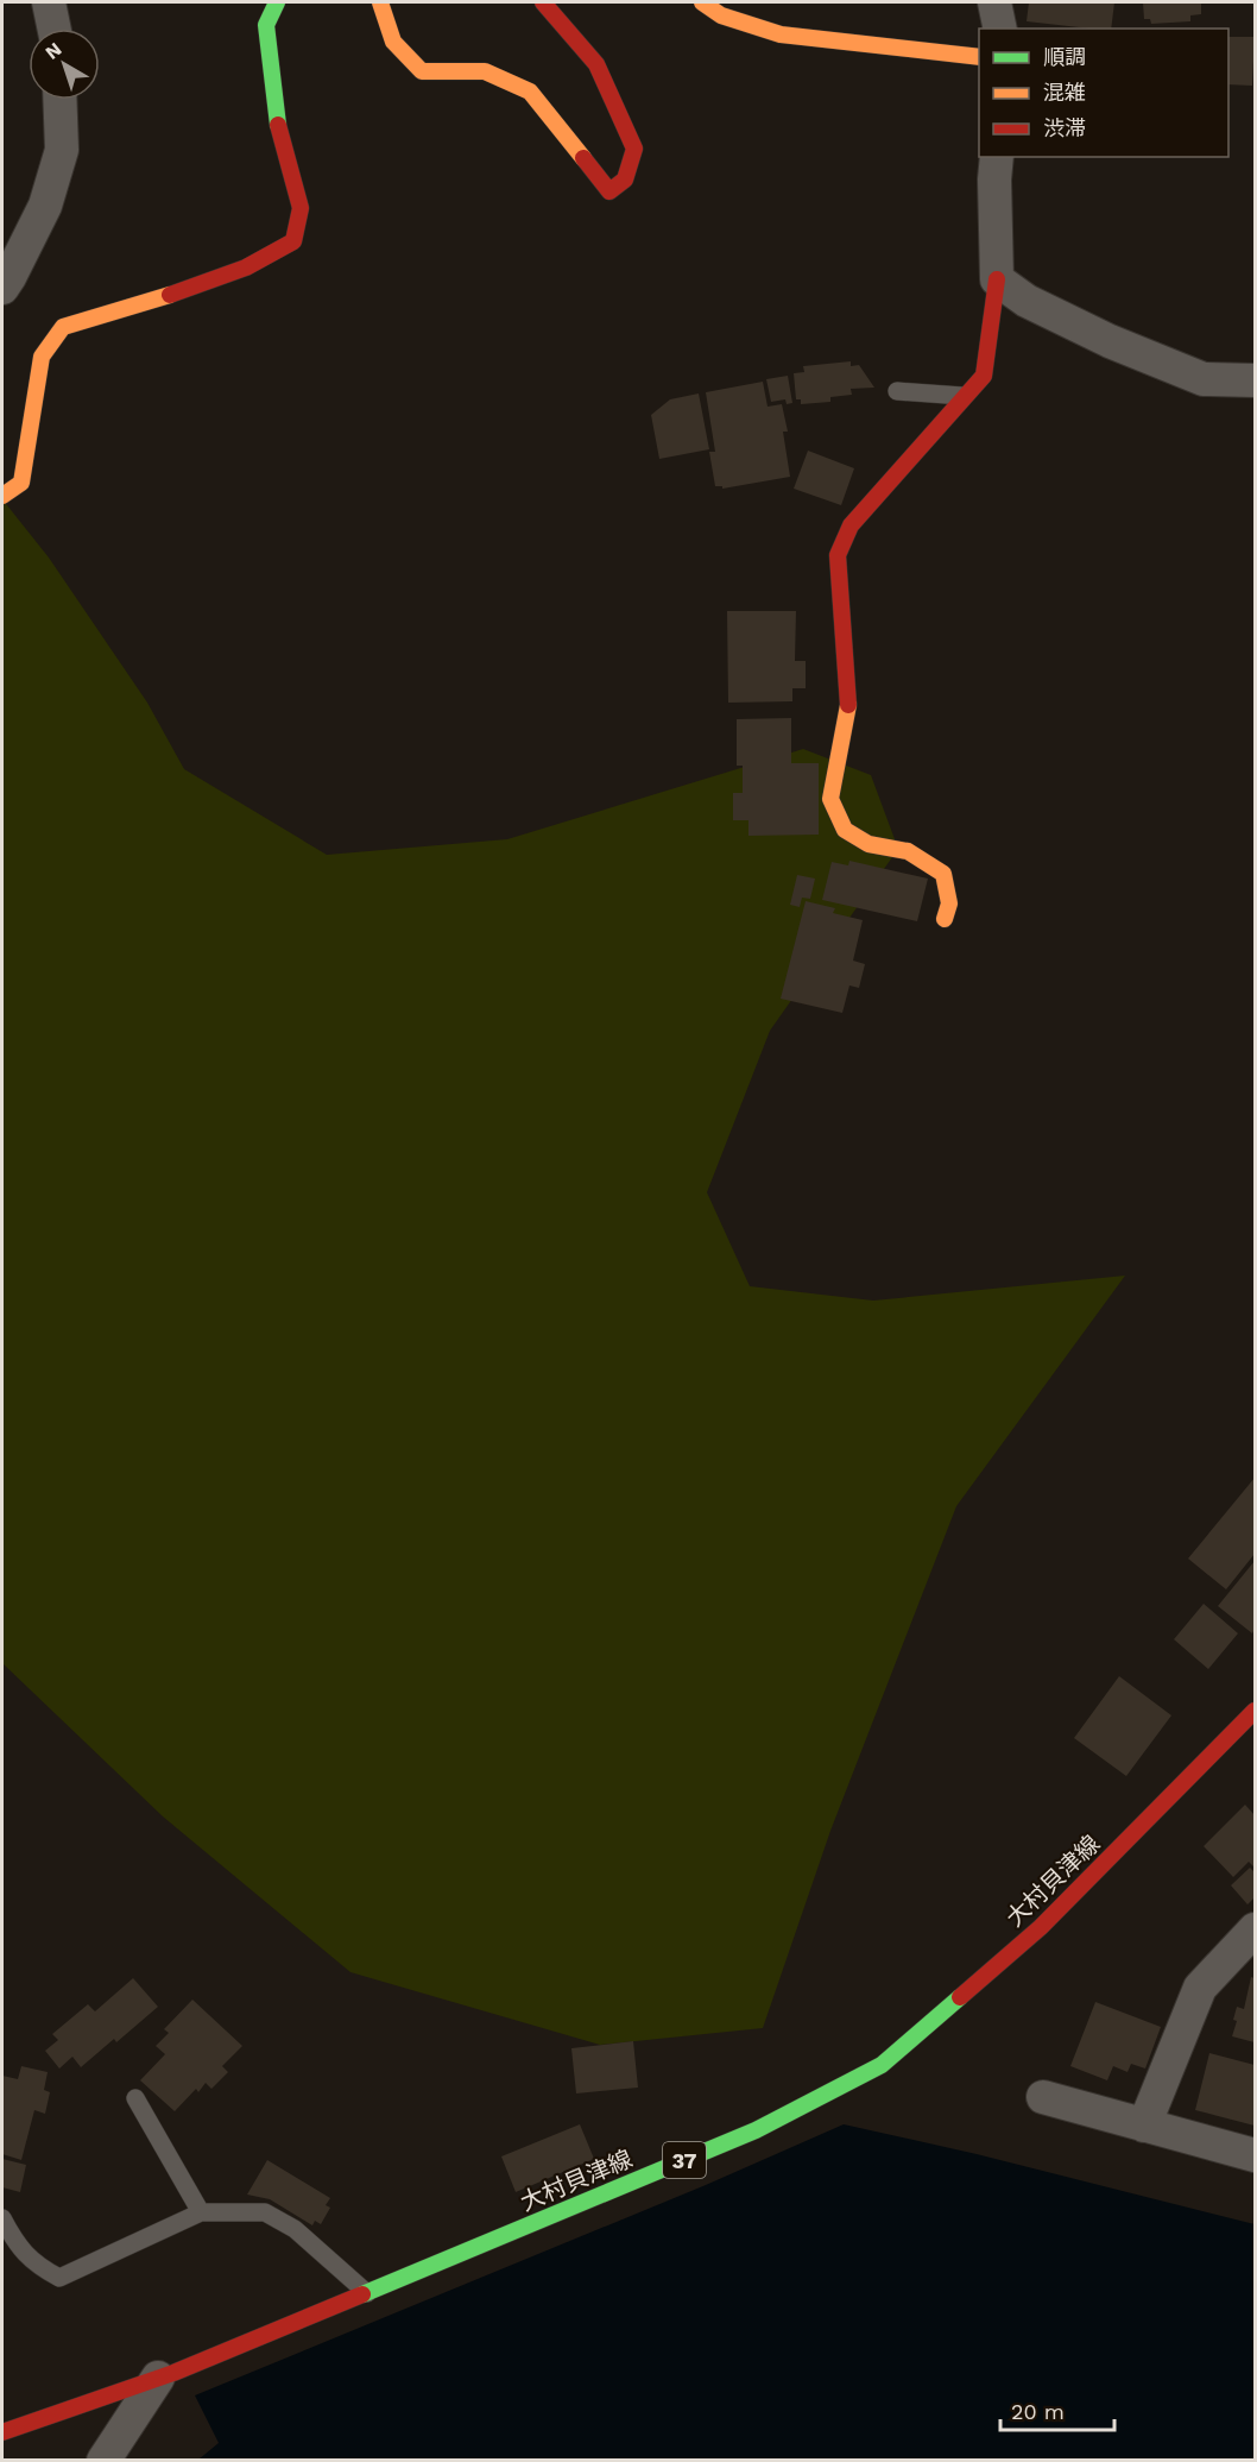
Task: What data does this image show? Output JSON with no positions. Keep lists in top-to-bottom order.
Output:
{
  "streets": {
    "street": ["大村貝津線", "37"]
  },
  "legend": ["順調", "混雑", "渋滞"],
  "scale_bar": "20 m",
  "north": "top left"
}
